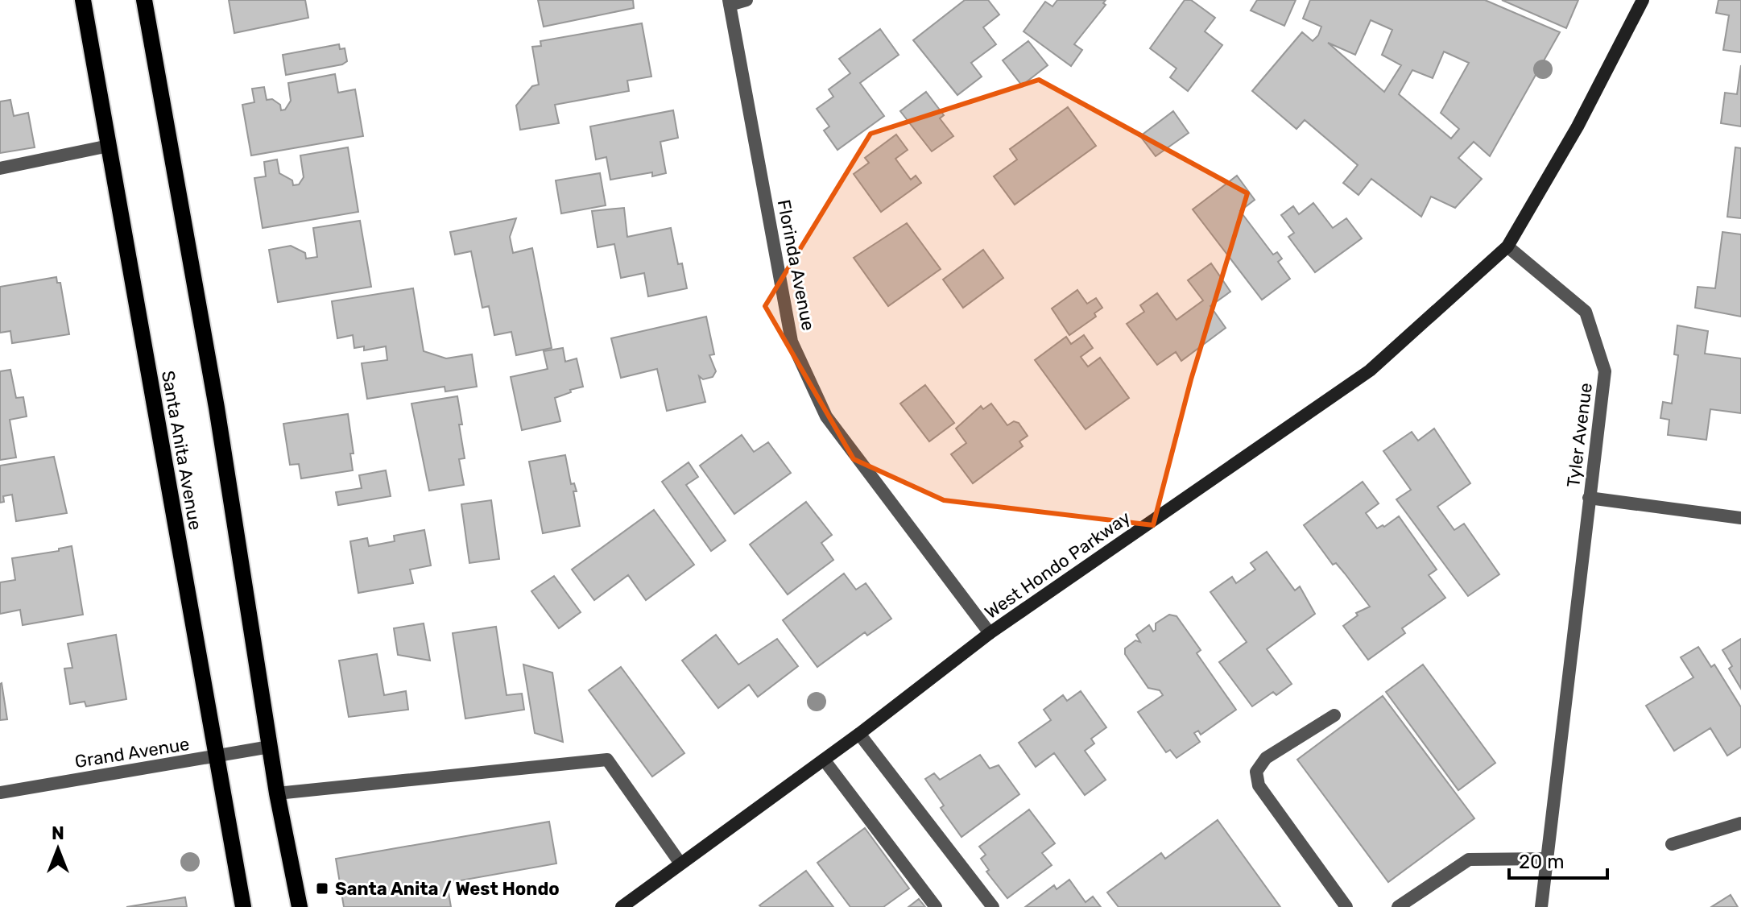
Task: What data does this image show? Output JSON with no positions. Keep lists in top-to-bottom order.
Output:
{
  "streets": {
    "main road": ["Santa Anita Avenue"],
    "street": [
      "Florinda Avenue",
      "Tyler Avenue",
      "West Hondo Parkway",
      "Grand Avenue"
    ]
  },
  "crossings": [
    ["Florinda Avenue", "West Hondo Parkway"],
    ["Tyler Avenue", "West Hondo Parkway"],
    ["Santa Anita Avenue", "Grand Avenue"]
  ],
  "places": {
    "transit": ["Santa Anita / West Hondo"]
  },
  "scale_bar": "20 m",
  "north": "top"
}
